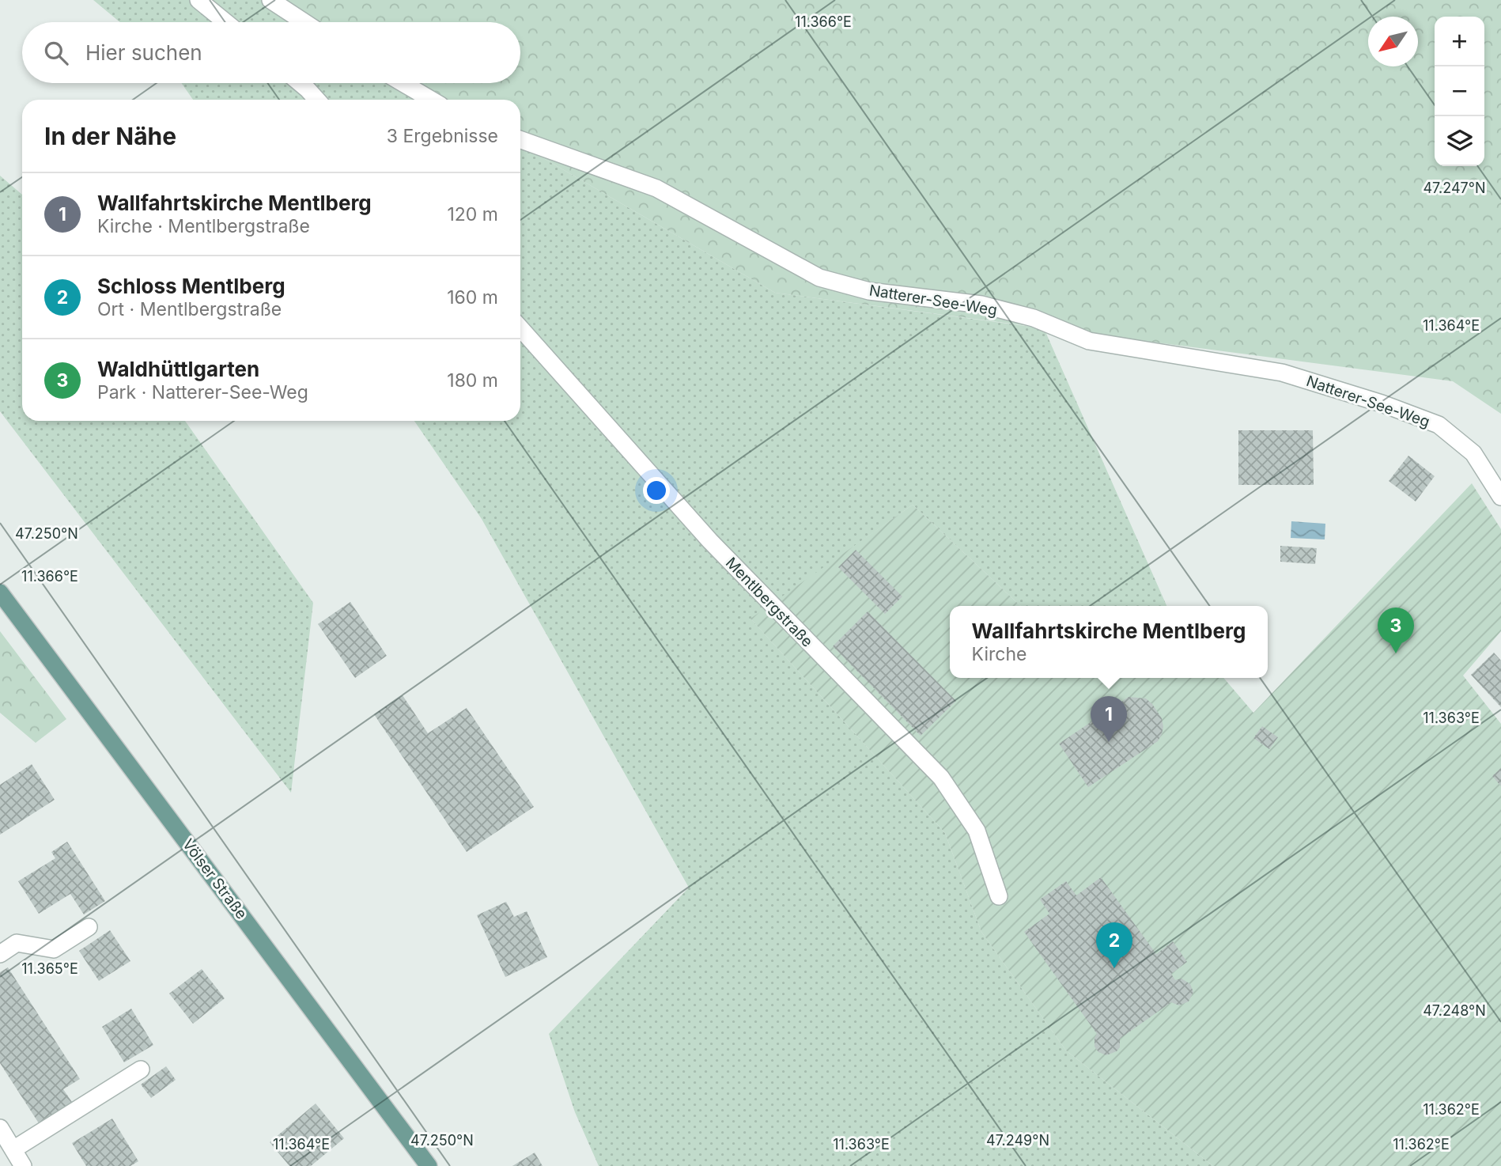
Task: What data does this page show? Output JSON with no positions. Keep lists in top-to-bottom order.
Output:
{
  "streets": {
    "main road": ["Völser Straße"],
    "street": ["Natterer-See-Weg", "Mentlbergstraße"]
  },
  "north": "bottom left",
  "page": {
    "map_buttons": ["+", "−"],
    "search": "Hier suchen",
    "heading": ["In der Nähe", "3 Ergebnisse"],
    "list": [
      {
        "mark": "1",
        "name": "Wallfahrtskirche Mentlberg",
        "note": "Kirche · Mentlbergstraße",
        "value": "120 m"
      },
      {
        "mark": "2",
        "name": "Schloss Mentlberg",
        "note": "Ort · Mentlbergstraße",
        "value": "160 m"
      },
      {
        "mark": "3",
        "name": "Waldhüttlgarten",
        "note": "Park · Natterer-See-Weg",
        "value": "180 m"
      }
    ],
    "popup": ["Wallfahrtskirche Mentlberg", "Kirche"],
    "pins": ["3", "1", "2"]
  },
  "coordinates": [
    "11.366°E",
    "47.247°N",
    "11.364°E",
    "47.250°N",
    "11.363°E",
    "11.365°E",
    "47.248°N",
    "11.362°E",
    "47.249°N"
  ]
}
